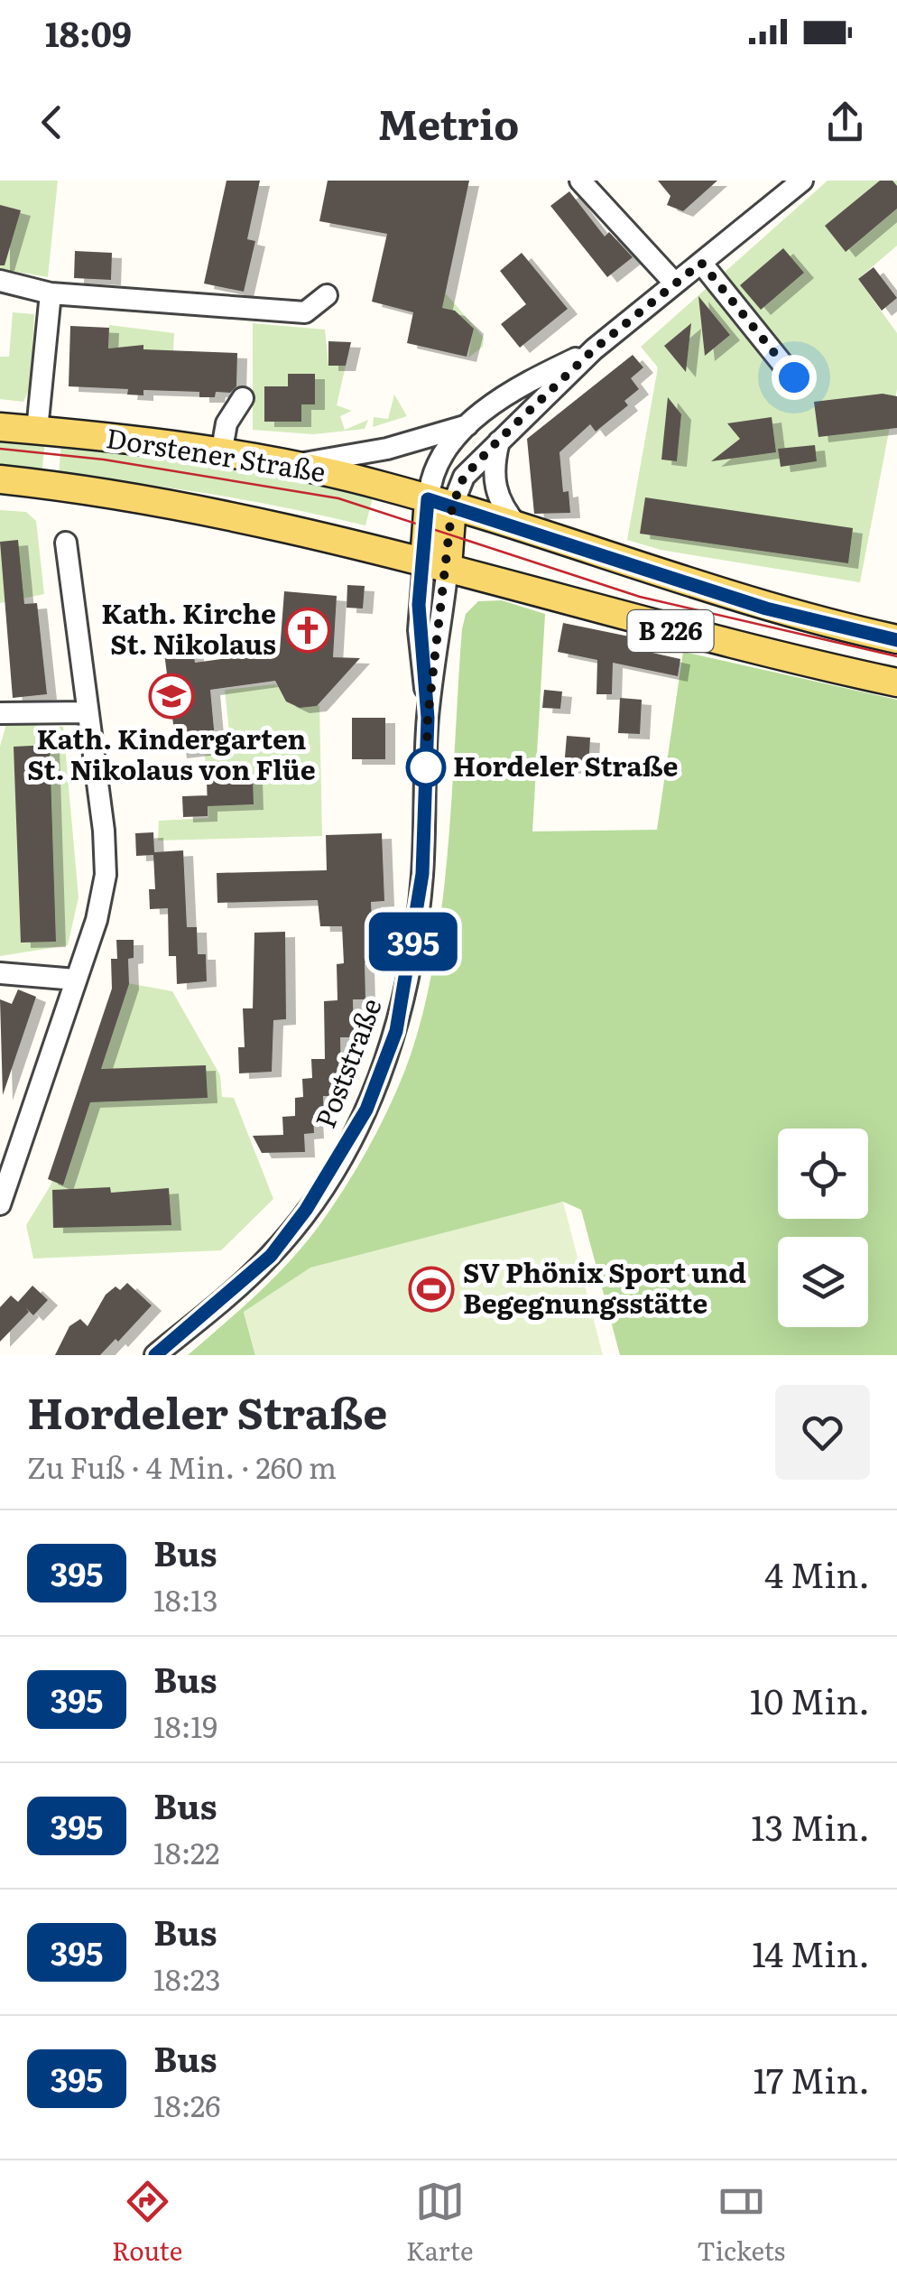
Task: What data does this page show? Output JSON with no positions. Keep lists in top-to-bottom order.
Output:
{
  "streets": {
    "main road": ["Dorstener Straße", "B 226"],
    "street": ["Poststraße"]
  },
  "crossings": [
    ["Dorstener Straße", "Poststraße"]
  ],
  "places": {
    "church": ["Kath. Kirche St. Nikolaus"],
    "school or university": ["Kath. Kindergarten St. Nikolaus von Flüe"],
    "other": ["Hordeler Straße"],
    "sports": ["SV Phönix Sport und Begegnungsstätte"]
  },
  "lines": ["bus line 395"],
  "page": {
    "status": "18:09",
    "header": "Metrio",
    "on_map": "395",
    "heading": ["Hordeler Straße", "Zu Fuß · 4 Min. · 260 m"],
    "list": [
      {
        "mark": "395",
        "name": "Bus",
        "note": "18:13",
        "value": "4 Min."
      },
      {
        "mark": "395",
        "name": "Bus",
        "note": "18:19",
        "value": "10 Min."
      },
      {
        "mark": "395",
        "name": "Bus",
        "note": "18:22",
        "value": "13 Min."
      },
      {
        "mark": "395",
        "name": "Bus",
        "note": "18:23",
        "value": "14 Min."
      },
      {
        "mark": "395",
        "name": "Bus",
        "note": "18:26",
        "value": "17 Min."
      }
    ],
    "tabs": ["Route", "Karte", "Tickets"]
  }
}
